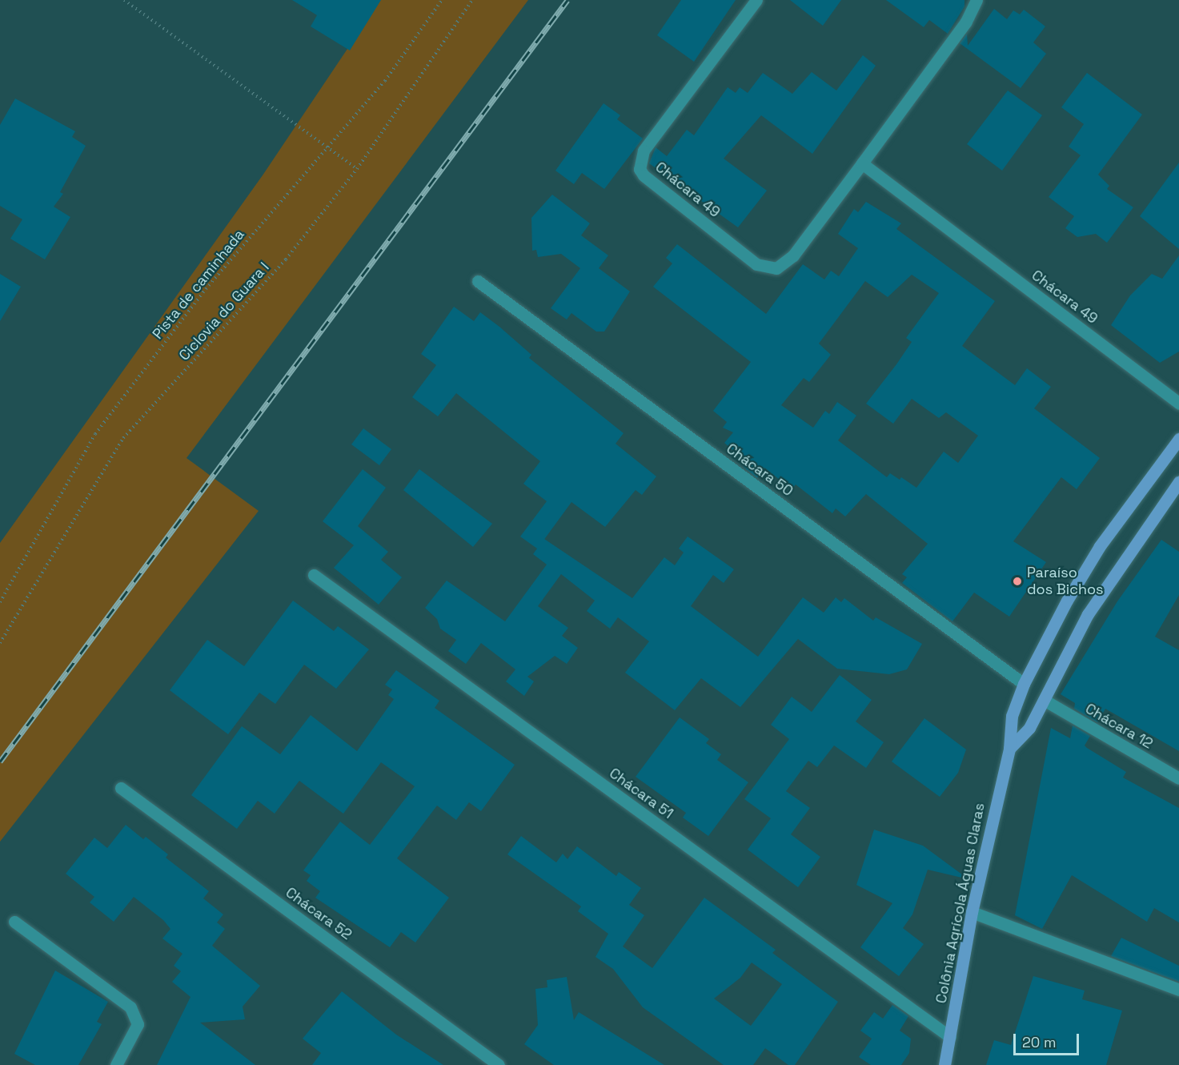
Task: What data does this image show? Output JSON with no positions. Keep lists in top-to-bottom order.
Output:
{
  "streets": {
    "main road": ["Colônia Agrícola Águas Claras"],
    "street": [
      "Chácara 49",
      "Chácara 50",
      "Chácara 12",
      "Chácara 51",
      "Chácara 52"
    ],
    "path": ["Pista de caminhada", "Ciclovia do Guara I"]
  },
  "crossings": [
    ["Chácara 50", "Colônia Agrícola Águas Claras"],
    ["Chácara 51", "Colônia Agrícola Águas Claras"]
  ],
  "places": ["Paraíso dos Bichos"],
  "scale_bar": "20 m"
}
